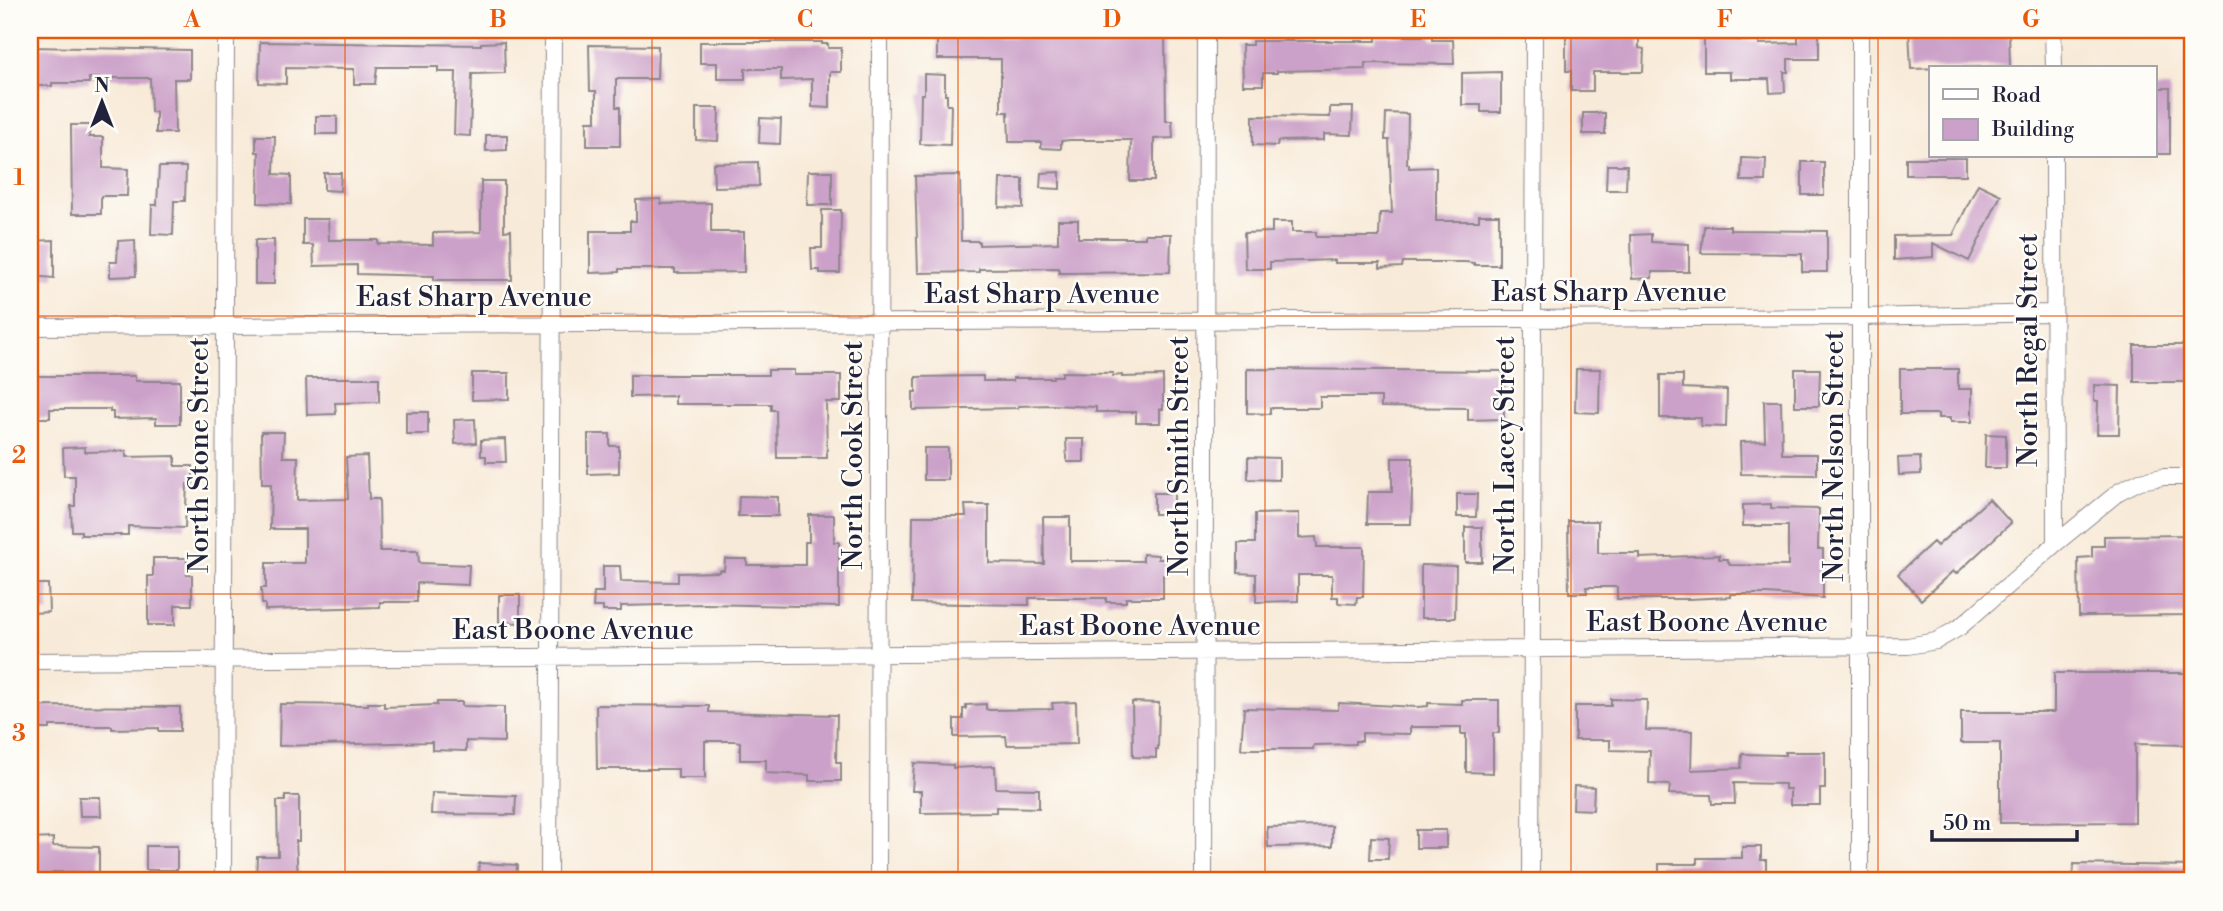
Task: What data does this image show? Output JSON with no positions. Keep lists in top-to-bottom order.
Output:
{
  "streets": {
    "street": [
      "East Sharp Avenue",
      "North Regal Street",
      "North Stone Street",
      "North Cook Street",
      "North Lacey Street",
      "North Smith Street",
      "North Nelson Street",
      "East Boone Avenue"
    ]
  },
  "crossings": [
    ["East Sharp Avenue", "North Regal Street"],
    ["East Sharp Avenue", "North Stone Street"],
    ["East Sharp Avenue", "North Cook Street"],
    ["East Sharp Avenue", "North Lacey Street"],
    ["East Sharp Avenue", "North Smith Street"],
    ["East Sharp Avenue", "North Nelson Street"],
    ["North Regal Street", "East Boone Avenue"],
    ["North Stone Street", "East Boone Avenue"],
    ["North Cook Street", "East Boone Avenue"],
    ["North Lacey Street", "East Boone Avenue"],
    ["North Smith Street", "East Boone Avenue"],
    ["North Nelson Street", "East Boone Avenue"]
  ],
  "legend": ["Road", "Building"],
  "scale_bar": "50 m",
  "north": "top",
  "grid": {
    "columns": [
      "A",
      "B",
      "C",
      "D",
      "E",
      "F",
      "G"
    ],
    "rows": ["1", "2", "3"]
  }
}
